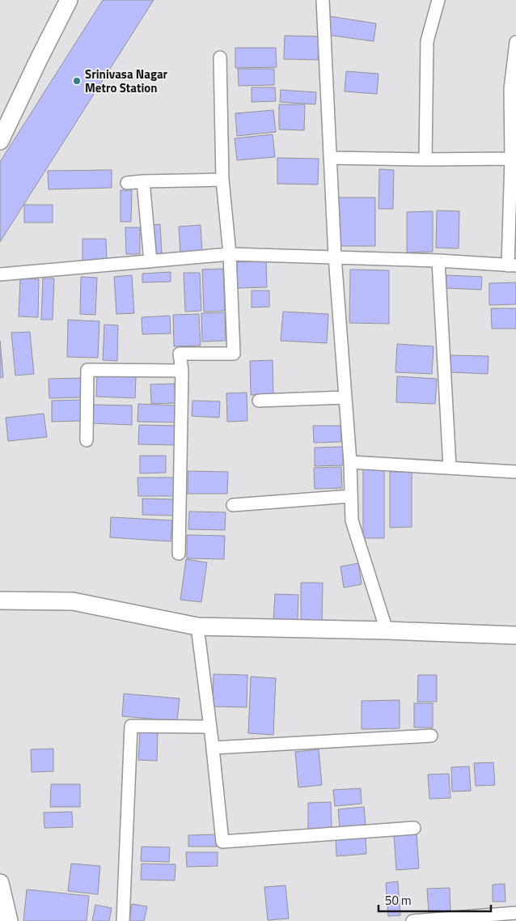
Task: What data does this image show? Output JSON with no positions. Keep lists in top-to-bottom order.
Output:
{
  "places": ["Srinivasa Nagar Metro Station"],
  "scale_bar": "50 m"
}
